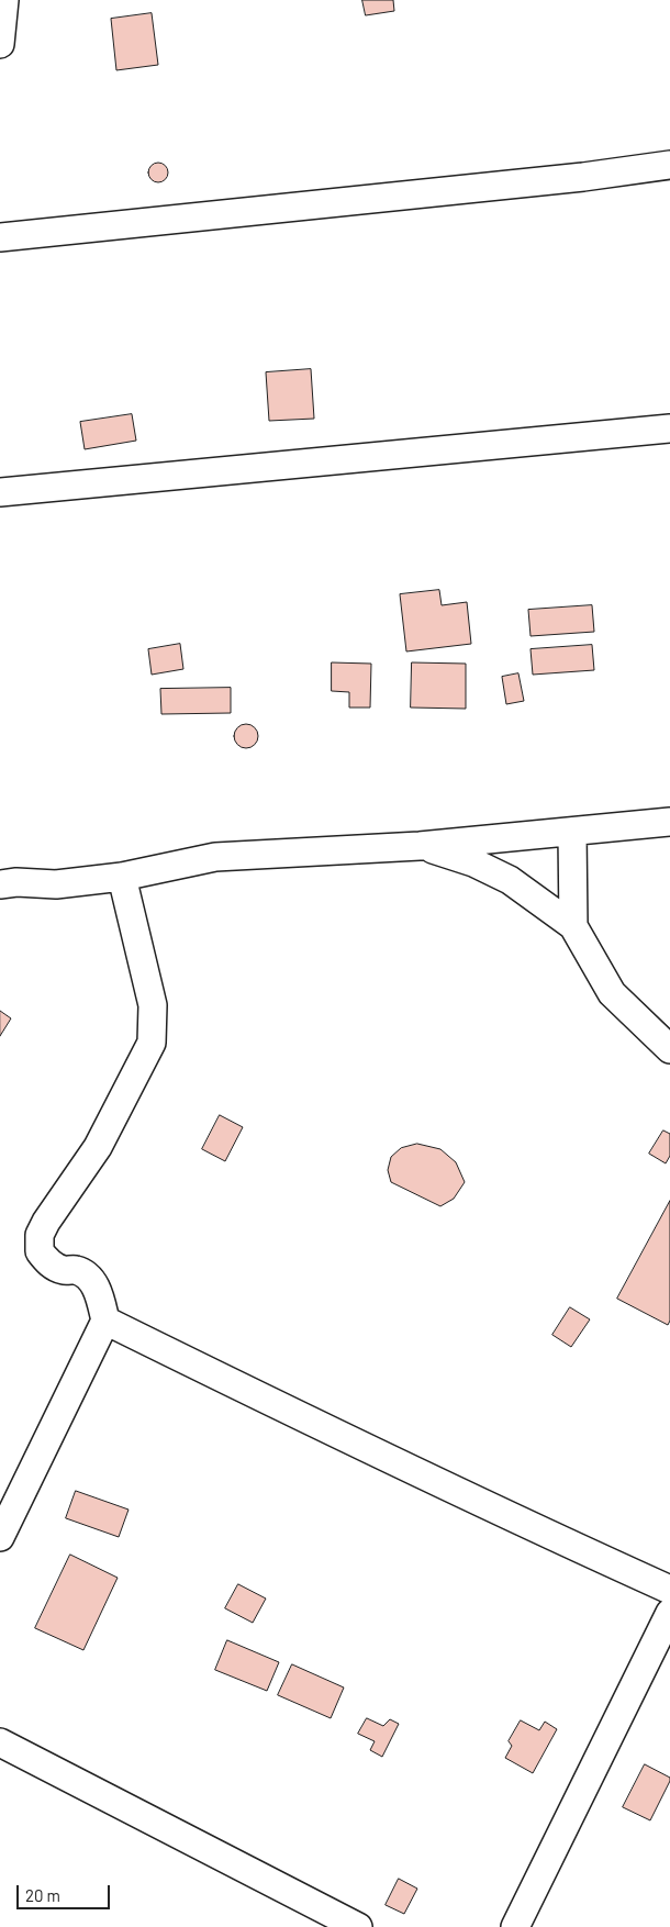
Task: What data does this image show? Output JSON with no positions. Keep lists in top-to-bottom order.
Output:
{
  "scale_bar": "20 m"
}
